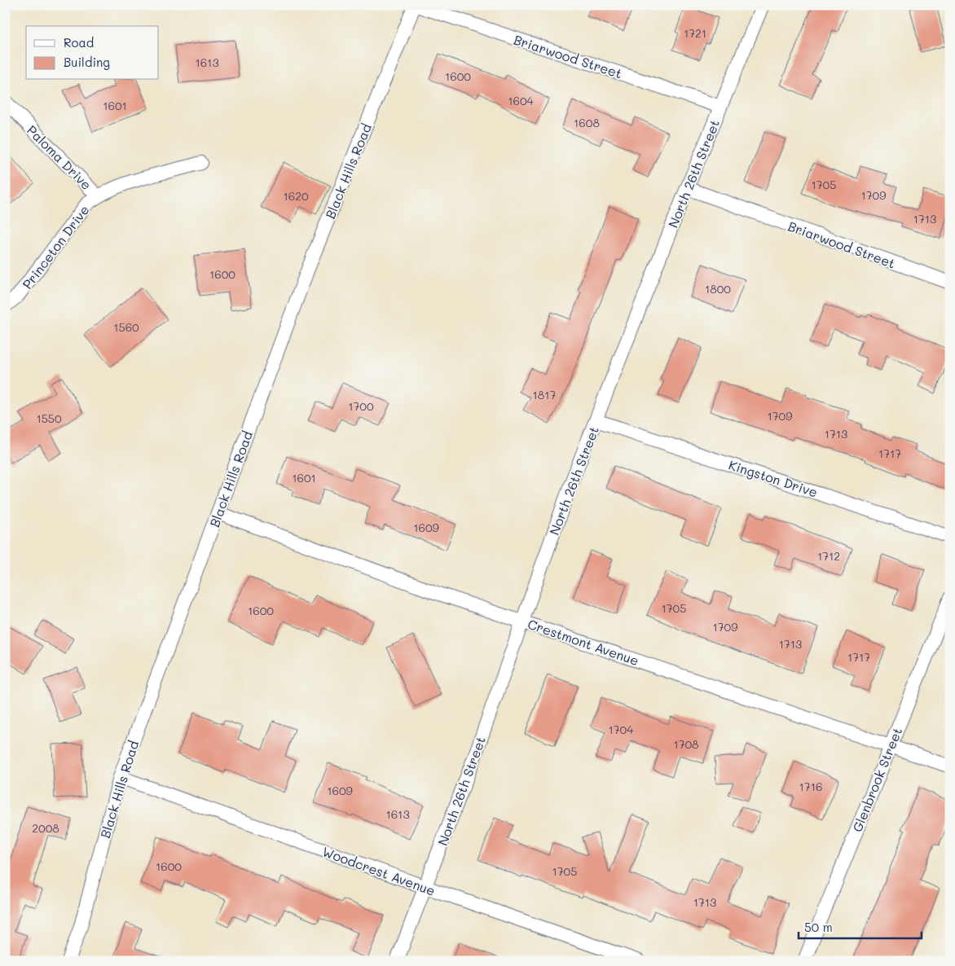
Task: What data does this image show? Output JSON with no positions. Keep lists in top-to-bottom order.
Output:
{
  "streets": {
    "street": [
      "Briarwood Street",
      "Paloma Drive",
      "Black Hills Road",
      "North 26th Street",
      "Princeton Drive",
      "Kingston Drive",
      "Crestmont Avenue",
      "Glenbrook Street",
      "Woodcrest Avenue"
    ]
  },
  "crossings": [
    ["Briarwood Street", "Black Hills Road"],
    ["Briarwood Street", "North 26th Street"],
    ["Paloma Drive", "Princeton Drive"],
    ["Black Hills Road", "Crestmont Avenue"],
    ["Black Hills Road", "Woodcrest Avenue"],
    ["North 26th Street", "Kingston Drive"],
    ["North 26th Street", "Crestmont Avenue"],
    ["North 26th Street", "Woodcrest Avenue"],
    ["Crestmont Avenue", "Glenbrook Street"]
  ],
  "house_numbers": [
    "1721",
    "1613",
    "1600",
    "1604",
    "1601",
    "1608",
    "1705",
    "1709",
    "1620",
    "1713",
    "1600",
    "1800",
    "1560",
    "1817",
    "1700",
    "1709",
    "1550",
    "1713",
    "1717",
    "1601",
    "1609",
    "1712",
    "1705",
    "1600",
    "1709",
    "1713",
    "1717",
    "1704",
    "1708",
    "1716",
    "1609",
    "1613",
    "2008",
    "1600",
    "1705",
    "1713"
  ],
  "legend": ["Road", "Building"],
  "scale_bar": "50 m"
}
